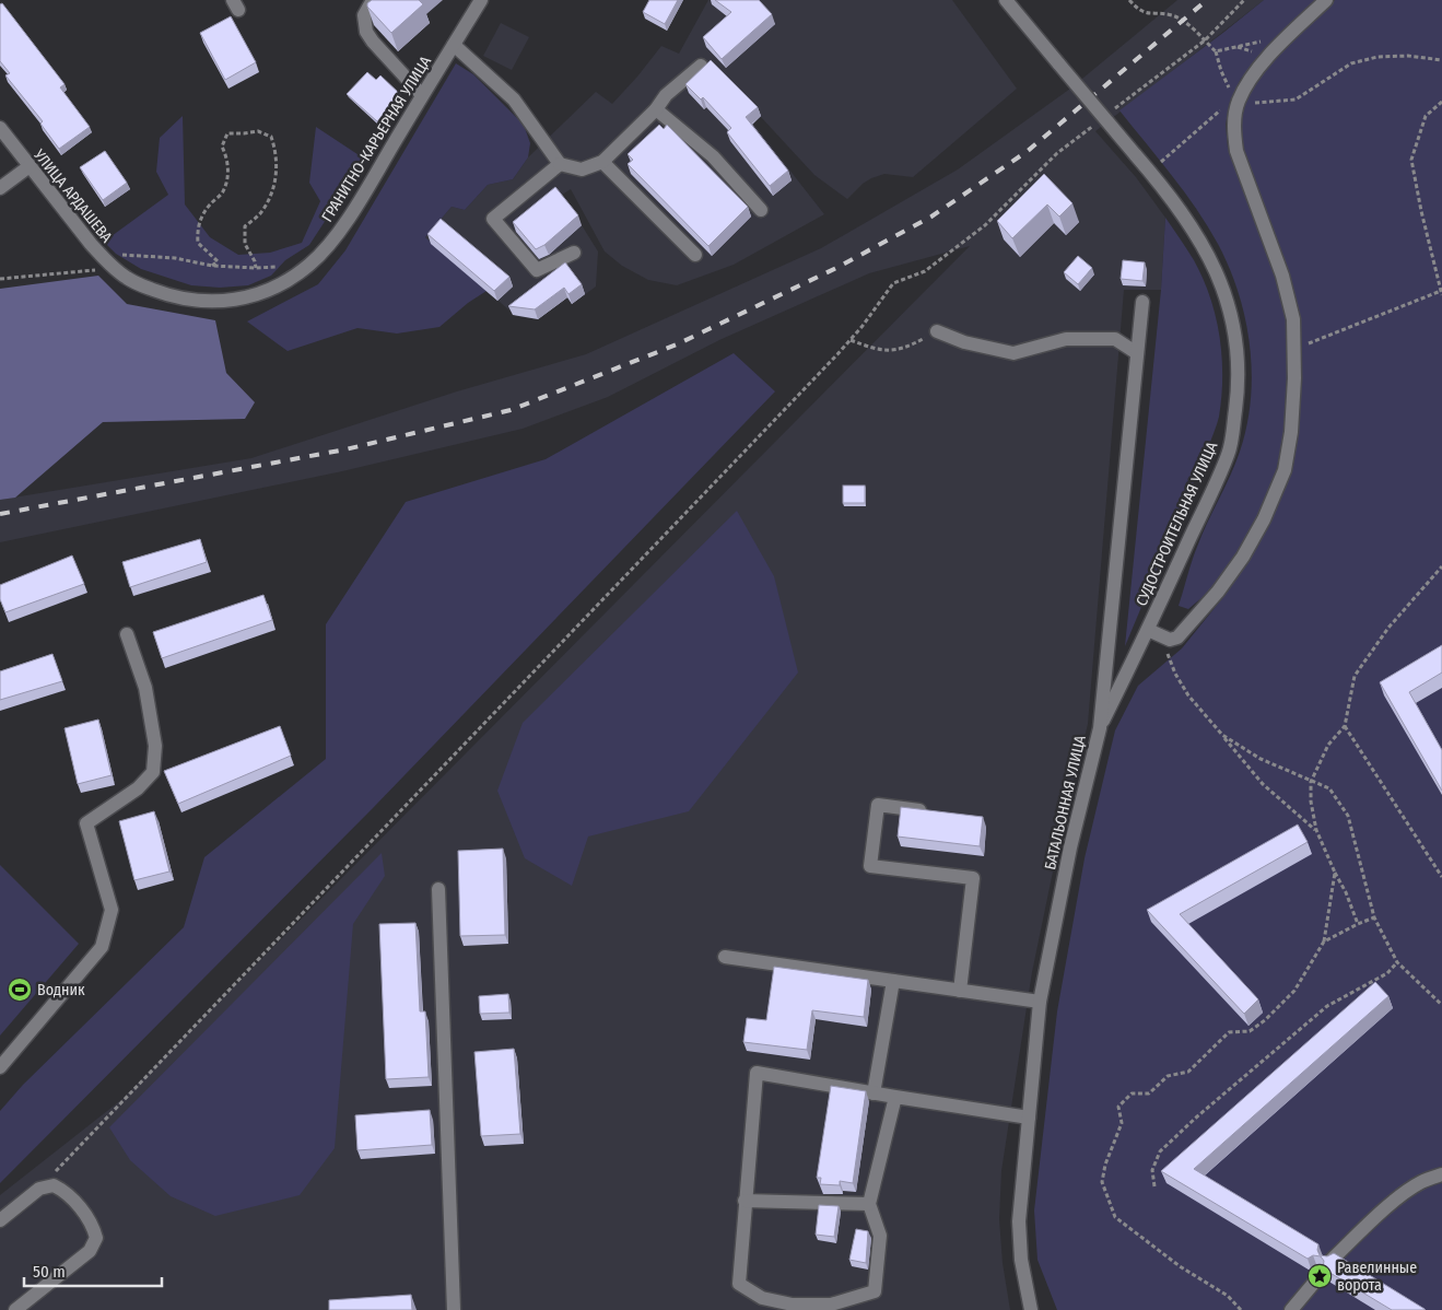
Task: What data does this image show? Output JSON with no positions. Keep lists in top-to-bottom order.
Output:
{
  "streets": {
    "street": [
      "ГРАНИТНО-КАРЬЕРНАЯ УЛИЦА",
      "УЛИЦА АРДАШЕВА",
      "СУДОСТРОИТЕЛЬНАЯ УЛИЦА",
      "БАТАЛЬОННАЯ УЛИЦА"
    ]
  },
  "crossings": [
    ["ГРАНИТНО-КАРЬЕРНАЯ УЛИЦА", "УЛИЦА АРДАШЕВА"],
    ["СУДОСТРОИТЕЛЬНАЯ УЛИЦА", "БАТАЛЬОННАЯ УЛИЦА"]
  ],
  "places": {
    "sports": ["Водник"],
    "place": ["Равелинные ворота"]
  },
  "scale_bar": "50 m"
}
